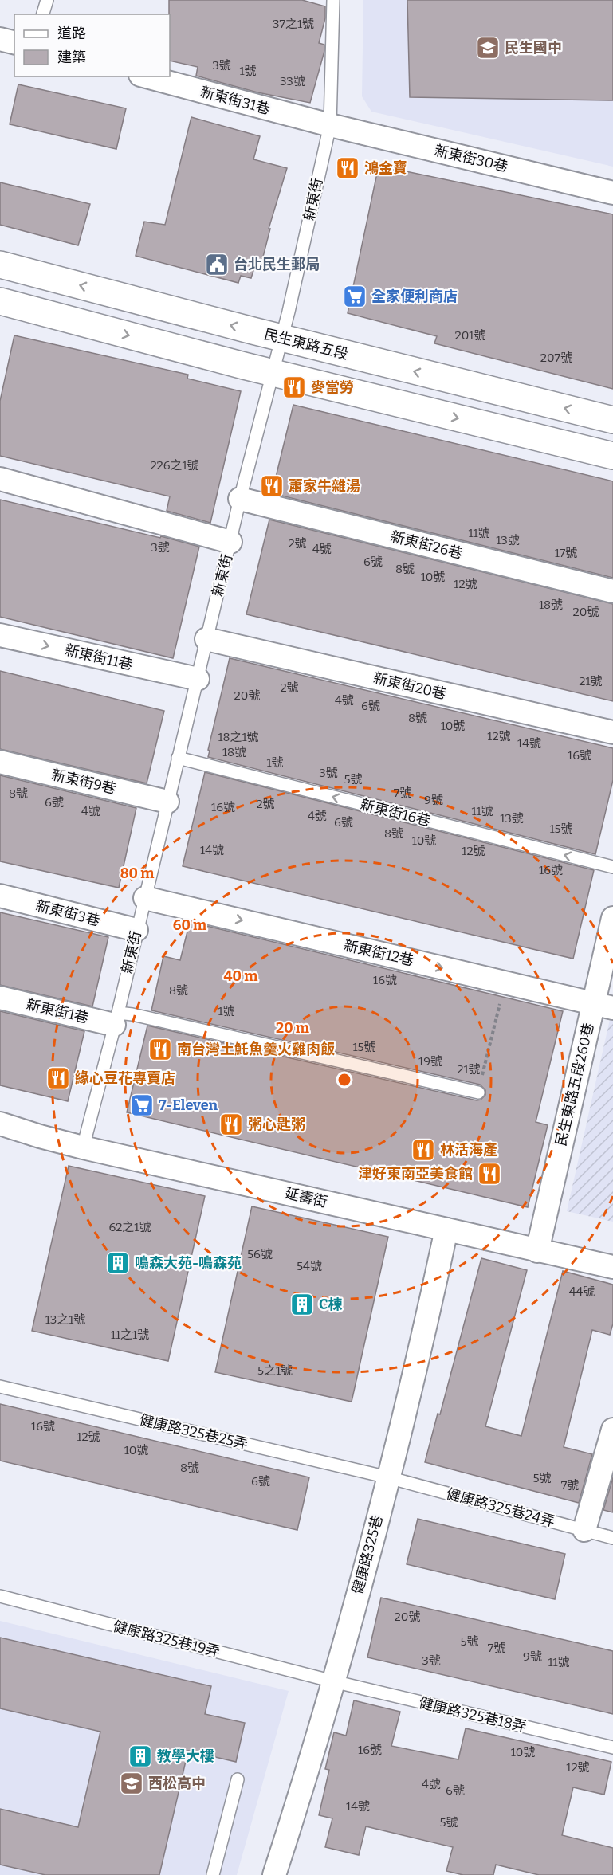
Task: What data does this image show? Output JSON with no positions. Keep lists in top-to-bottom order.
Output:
{
  "streets": {
    "street": [
      "新東街31巷",
      "新東街30巷",
      "民生東路五段",
      "新東街26巷",
      "新東街11巷",
      "新東街20巷",
      "新東街9巷",
      "新東街3巷",
      "新東街12巷",
      "新東街1巷",
      "民生東路五段260巷",
      "延壽街",
      "健康路325巷"
    ],
    "lane": [
      "新東街",
      "新東街16巷",
      "健康路325巷25弄",
      "健康路325巷24弄",
      "健康路325巷19弄",
      "健康路325巷18弄"
    ]
  },
  "crossings": [
    ["新東街31巷", "新東街30巷"],
    ["新東街31巷", "新東街"],
    ["新東街30巷", "新東街"],
    ["新東街", "民生東路五段"],
    ["新東街", "新東街26巷"],
    ["新東街", "新東街11巷"],
    ["新東街", "新東街20巷"],
    ["新東街", "新東街9巷"],
    ["新東街", "新東街16巷"],
    ["新東街", "新東街3巷"],
    ["新東街", "新東街12巷"],
    ["新東街", "新東街1巷"],
    ["新東街", "延壽街"],
    ["新東街12巷", "民生東路五段260巷"],
    ["民生東路五段260巷", "延壽街"],
    ["延壽街", "健康路325巷"],
    ["健康路325巷25弄", "健康路325巷24弄"],
    ["健康路325巷25弄", "健康路325巷"],
    ["健康路325巷24弄", "健康路325巷"],
    ["健康路325巷", "健康路325巷19弄"],
    ["健康路325巷", "健康路325巷18弄"],
    ["健康路325巷19弄", "健康路325巷18弄"]
  ],
  "one_way": ["新東街16巷", "新東街12巷"],
  "places": {
    "school or university": ["民生國中", "西松高中"],
    "restaurant": [
      "鴻金寶",
      "麥當勞",
      "蕭家牛雜湯",
      "南台灣土魠魚羹火雞肉飯",
      "緣心豆花專賣店",
      "粥心匙粥",
      "林活海產",
      "津好東南亞美食館"
    ],
    "public building": ["台北民生郵局"],
    "supermarket": ["全家便利商店", "7-Eleven"],
    "building": ["鳴森大苑-鳴森苑", "C棟", "教學大樓"]
  },
  "house_numbers": [
    "37之1號",
    "3號",
    "1號",
    "33號",
    "201號",
    "207號",
    "226之1號",
    "11號",
    "13號",
    "2號",
    "3號",
    "4號",
    "17號",
    "6號",
    "8號",
    "10號",
    "12號",
    "18號",
    "20號",
    "21號",
    "2號",
    "20號",
    "4號",
    "6號",
    "8號",
    "10號",
    "12號",
    "18之1號",
    "14號",
    "18號",
    "16號",
    "1號",
    "3號",
    "5號",
    "7號",
    "8號",
    "9號",
    "6號",
    "2號",
    "16號",
    "4號",
    "11號",
    "4號",
    "13號",
    "6號",
    "15號",
    "8號",
    "10號",
    "14號",
    "12號",
    "16號",
    "16號",
    "8號",
    "1號",
    "15號",
    "19號",
    "21號",
    "62之1號",
    "56號",
    "54號",
    "44號",
    "13之1號",
    "11之1號",
    "5之1號",
    "16號",
    "12號",
    "10號",
    "8號",
    "5號",
    "6號",
    "7號",
    "20號",
    "5號",
    "7號",
    "9號",
    "3號",
    "11號",
    "16號",
    "10號",
    "12號",
    "4號",
    "6號",
    "14號",
    "5號"
  ],
  "legend": ["道路", "建築"],
  "rings": [
    "80 m",
    "60 m",
    "40 m",
    "20 m"
  ]
}
